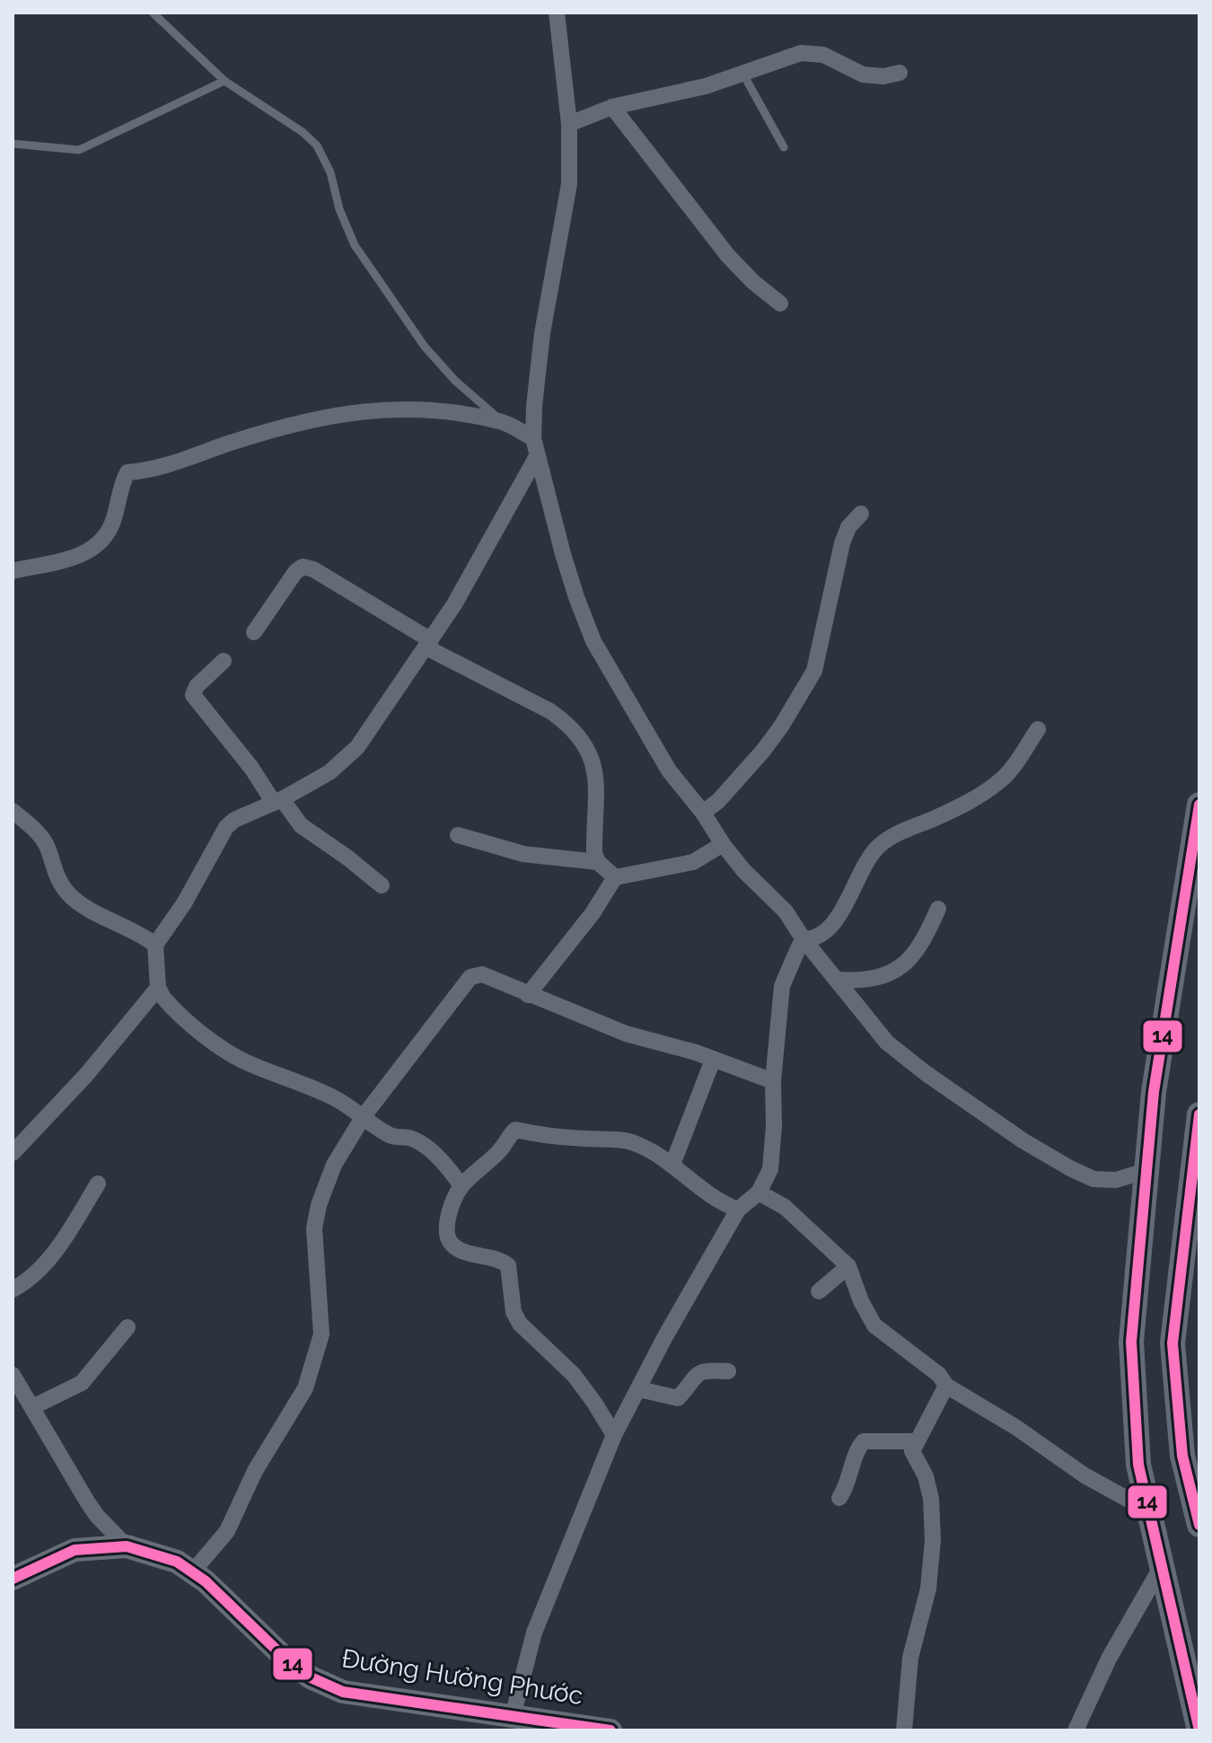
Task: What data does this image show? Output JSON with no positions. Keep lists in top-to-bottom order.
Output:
{
  "streets": {
    "main road": ["Đường Hưởng Phước"]
  },
  "lines": ["transit line 14"]
}
